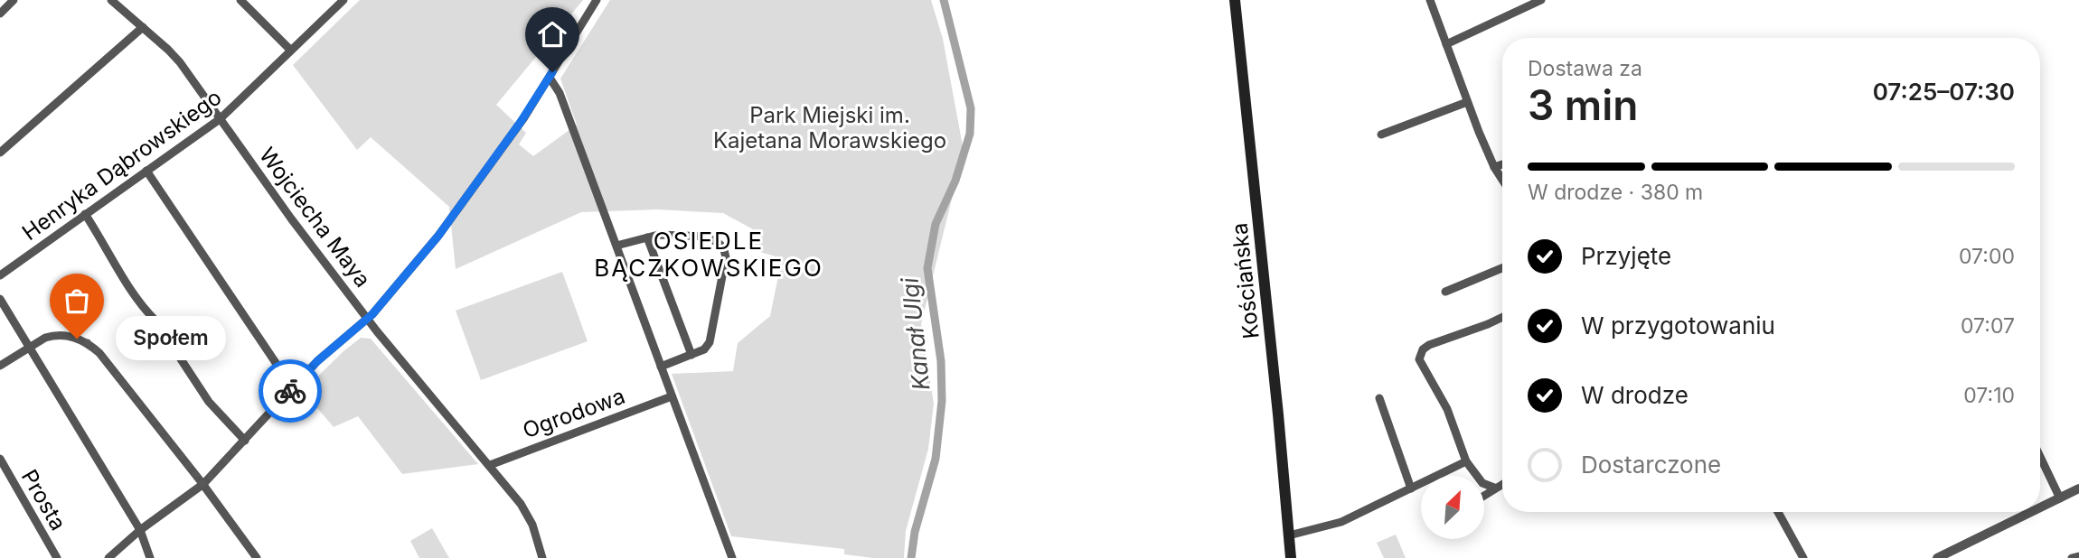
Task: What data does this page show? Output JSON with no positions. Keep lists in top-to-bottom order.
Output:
{
  "streets": {
    "main road": ["Kościańska"],
    "street": [
      "Henryka Dąbrowskiego",
      "Wojciecha Maya",
      "Ogrodowa",
      "Prosta"
    ]
  },
  "crossings": [
    ["Henryka Dąbrowskiego", "Wojciecha Maya"],
    ["Wojciecha Maya", "Ogrodowa"]
  ],
  "districts": ["OSIEDLE BĄCZKOWSKIEGO"],
  "water": ["Kanał Ulgi"],
  "parks": ["Park Miejski im. Kajetana Morawskiego"],
  "places": ["Społem"],
  "north": "top right",
  "page": {
    "heading": ["3 min", "Dostawa za", "07:25–07:30"],
    "bar": "W drodze · 380 m",
    "list": [
      ["Przyjęte", "07:00"],
      ["W przygotowaniu", "07:07"],
      ["W drodze", "07:10"],
      "Dostarczone"
    ],
    "bubble": "Społem"
  }
}
